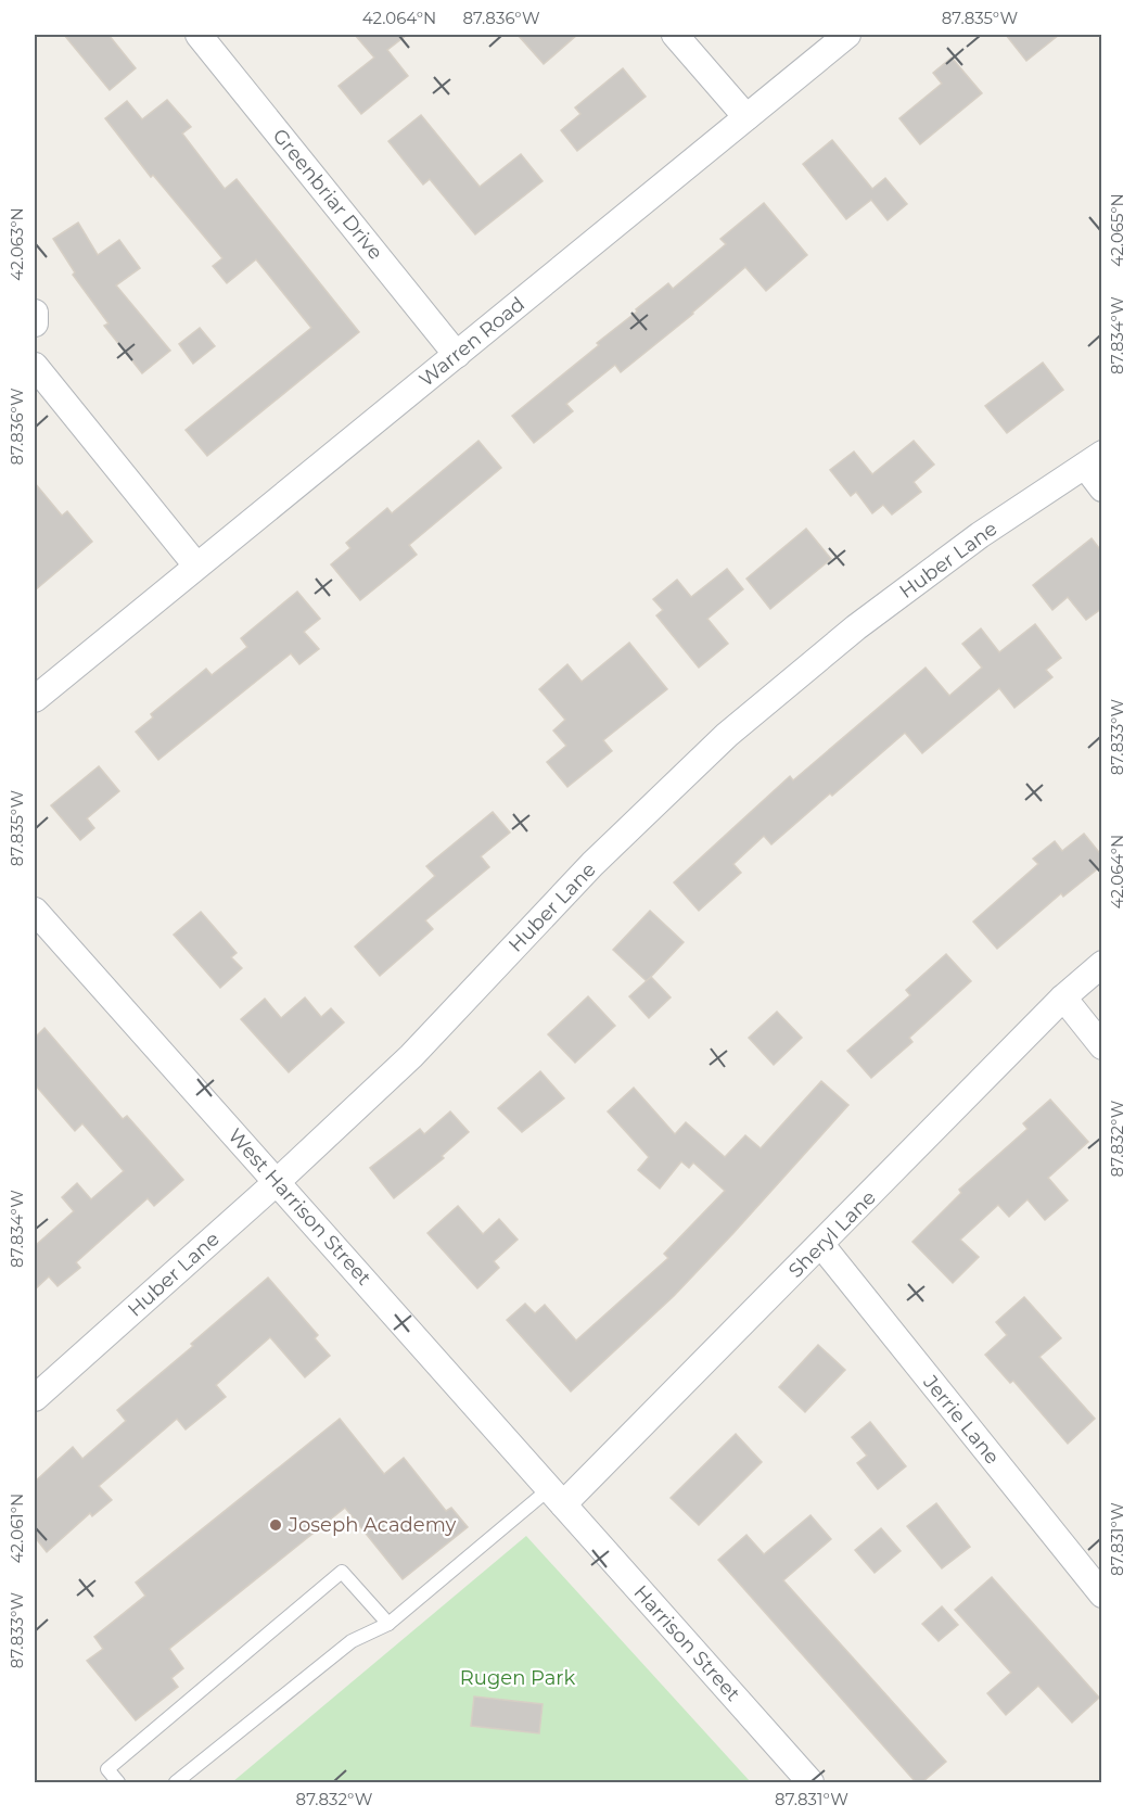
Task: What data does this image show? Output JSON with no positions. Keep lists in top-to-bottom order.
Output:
{
  "streets": {
    "street": [
      "Greenbriar Drive",
      "Warren Road",
      "Huber Lane",
      "West Harrison Street",
      "Sheryl Lane",
      "Jerrie Lane",
      "Harrison Street"
    ]
  },
  "crossings": [
    ["Greenbriar Drive", "Warren Road"],
    ["Huber Lane", "West Harrison Street"],
    ["West Harrison Street", "Sheryl Lane"],
    ["West Harrison Street", "Harrison Street"],
    ["Sheryl Lane", "Jerrie Lane"],
    ["Sheryl Lane", "Harrison Street"]
  ],
  "parks": ["Rugen Park"],
  "places": ["Joseph Academy"],
  "coordinates": [
    "42.064°N",
    "87.836°W",
    "87.835°W",
    "42.065°N",
    "42.063°N",
    "87.834°W",
    "87.833°W",
    "87.832°W",
    "42.061°N",
    "87.831°W"
  ]
}
